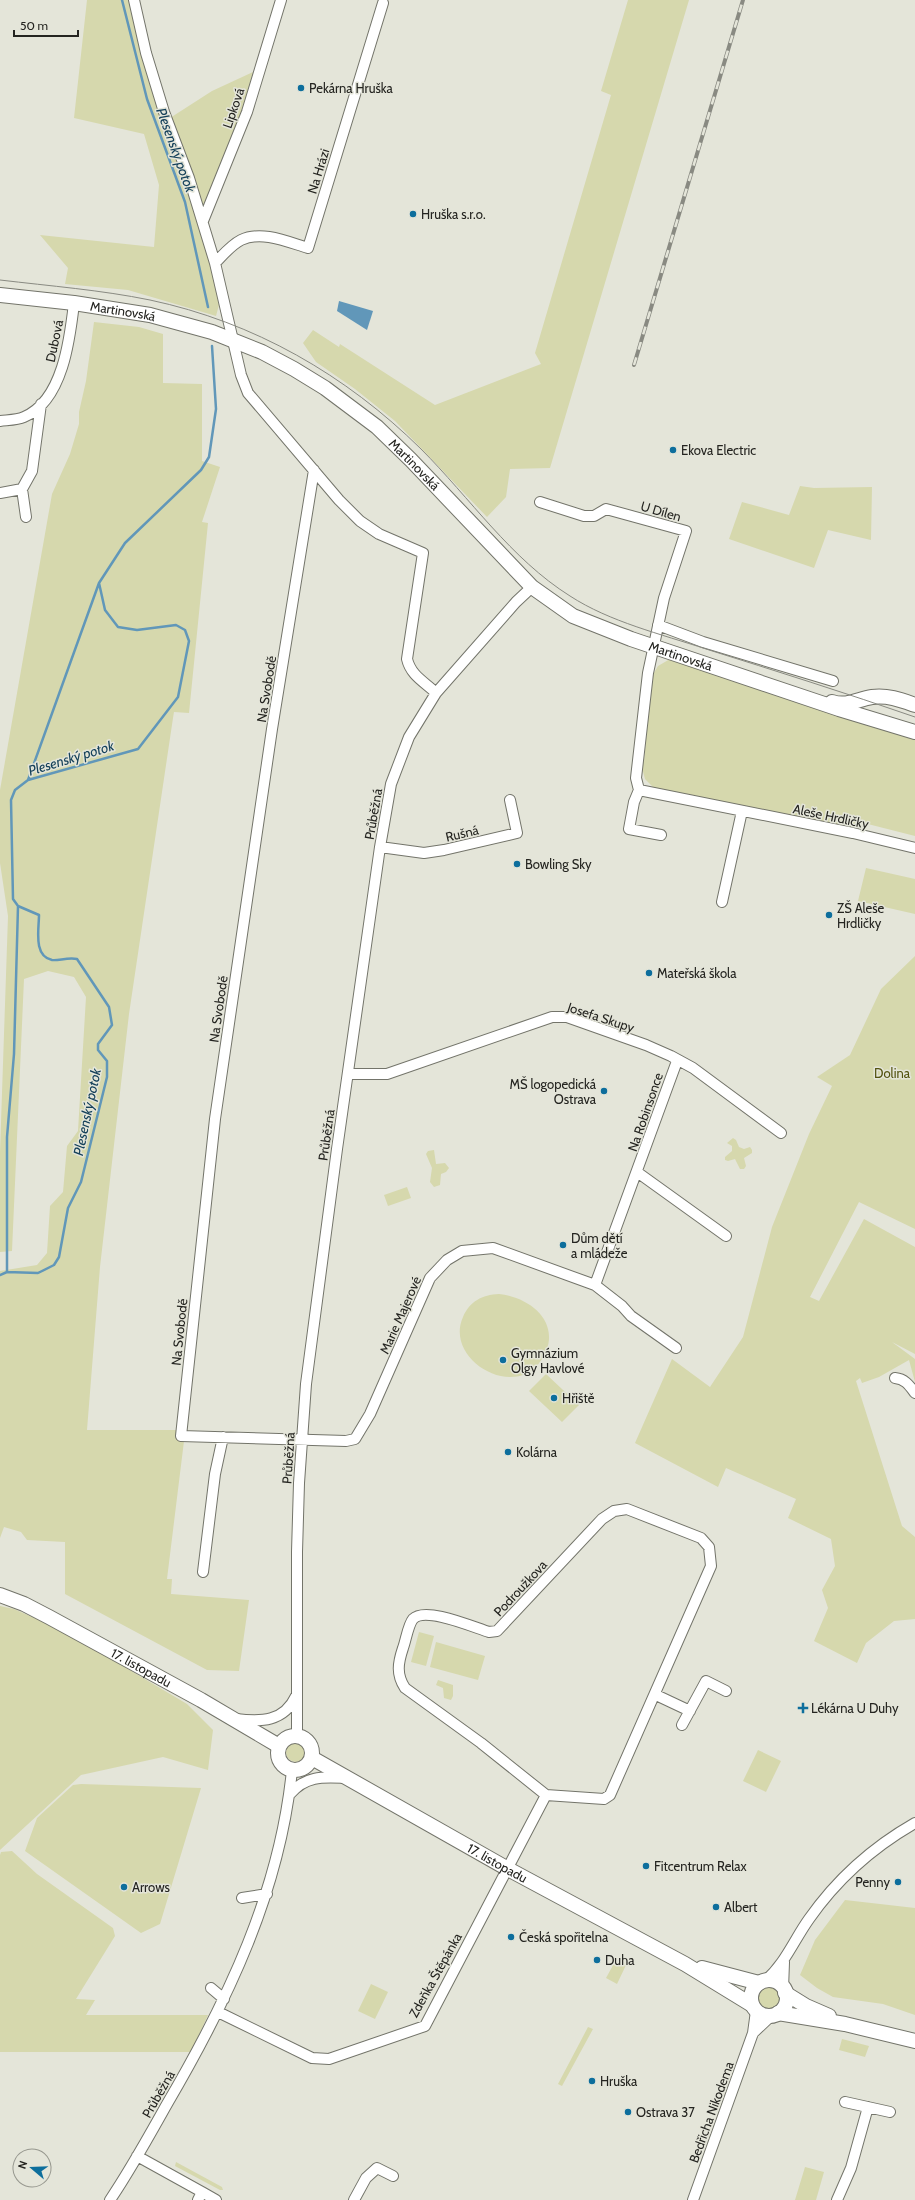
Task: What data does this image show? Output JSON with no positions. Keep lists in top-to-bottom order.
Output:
{
  "streets": {
    "main road": ["Martinovská", "17. listopadu"],
    "street": [
      "Lipková",
      "Na Hrázi",
      "Dubová",
      "U Dílen",
      "Na Svobodě",
      "Průběžná",
      "Aleše Hrdličky",
      "Rušná",
      "Josefa Skupy",
      "Na Robinsonce",
      "Marie Majerové",
      "Podroužkova",
      "Zdeňka Štěpánka",
      "Bedřicha Nikodema"
    ]
  },
  "crossings": [
    ["Martinovská", "Dubová"],
    ["Martinovská", "U Dílen"],
    ["Martinovská", "Průběžná"],
    ["Na Svobodě", "Průběžná"],
    ["Na Svobodě", "Marie Majerové"],
    ["Průběžná", "Rušná"],
    ["Průběžná", "Josefa Skupy"],
    ["Průběžná", "Marie Majerové"],
    ["Průběžná", "17. listopadu"],
    ["Průběžná", "Zdeňka Štěpánka"],
    ["Josefa Skupy", "Na Robinsonce"],
    ["Na Robinsonce", "Marie Majerové"],
    ["17. listopadu", "Zdeňka Štěpánka"],
    ["17. listopadu", "Bedřicha Nikodema"]
  ],
  "water": ["Plesenský potok"],
  "parks": ["Dolina"],
  "places": {
    "other": [
      "Pekárna Hruška",
      "Hruška s.r.o.",
      "Ekova Electric",
      "Bowling Sky",
      "ZŠ Aleše Hrdličky",
      "Mateřská škola",
      "MŠ logopedická Ostrava",
      "Dům dětí a mládeže",
      "Gymnázium Olgy Havlové",
      "Hřiště",
      "Kolárna",
      "Fitcentrum Relax",
      "Penny",
      "Arrows",
      "Albert",
      "Česká spořitelna",
      "Duha",
      "Hruška",
      "Ostrava 37"
    ],
    "health": ["Lékárna U Duhy"]
  },
  "scale_bar": "50 m",
  "north": "left"
}
